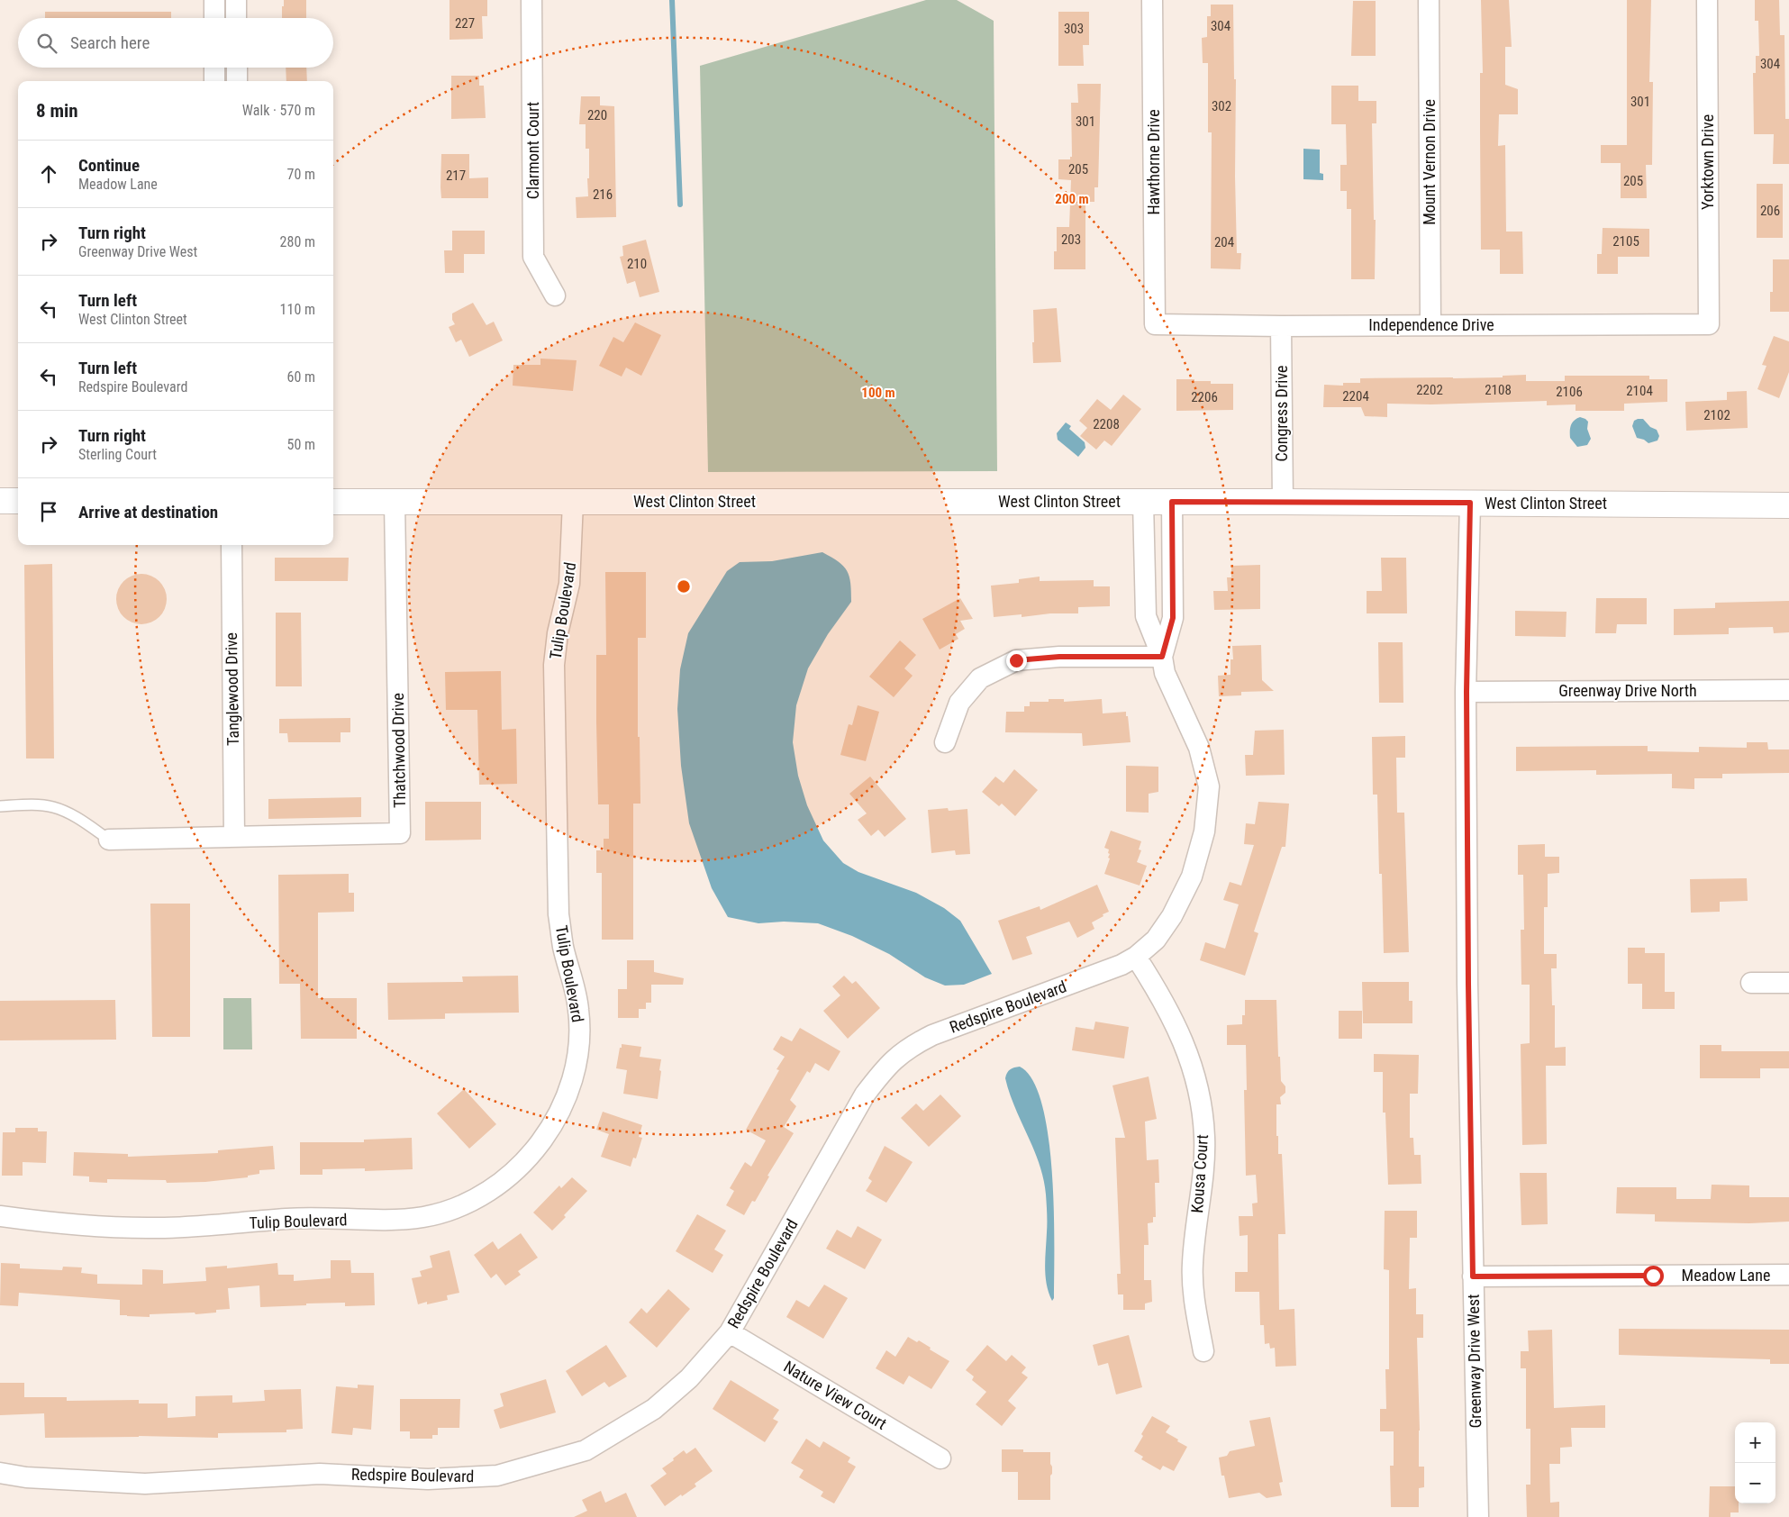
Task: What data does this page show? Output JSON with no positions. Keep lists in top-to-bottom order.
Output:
{
  "streets": {
    "street": [
      "Clarmont Court",
      "Hawthorne Drive",
      "Mount Vernon Drive",
      "Yorktown Drive",
      "Independence Drive",
      "Congress Drive",
      "West Clinton Street",
      "Tulip Boulevard",
      "Tanglewood Drive",
      "Greenway Drive North",
      "Thatchwood Drive",
      "Redspire Boulevard",
      "Kousa Court",
      "Meadow Lane",
      "Greenway Drive West",
      "Nature View Court"
    ]
  },
  "crossings": [
    ["Hawthorne Drive", "Independence Drive"],
    ["Mount Vernon Drive", "Independence Drive"],
    ["Yorktown Drive", "Independence Drive"],
    ["Independence Drive", "Congress Drive"],
    ["Congress Drive", "West Clinton Street"],
    ["West Clinton Street", "Tulip Boulevard"],
    ["West Clinton Street", "Thatchwood Drive"],
    ["West Clinton Street", "Redspire Boulevard"],
    ["West Clinton Street", "Greenway Drive West"],
    ["Tanglewood Drive", "Thatchwood Drive"],
    ["Greenway Drive North", "Greenway Drive West"],
    ["Redspire Boulevard", "Kousa Court"],
    ["Redspire Boulevard", "Nature View Court"],
    ["Meadow Lane", "Greenway Drive West"]
  ],
  "house_numbers": [
    "227",
    "304",
    "303",
    "304",
    "301",
    "302",
    "220",
    "301",
    "205",
    "217",
    "205",
    "216",
    "206",
    "203",
    "2105",
    "204",
    "210",
    "2202",
    "2108",
    "2104",
    "2106",
    "2204",
    "2206",
    "2102",
    "2208"
  ],
  "page": {
    "search": "Search here",
    "heading": ["8 min", "Walk · 570 m"],
    "list": [
      ["Continue", "Meadow Lane", "70 m"],
      ["Turn right", "Greenway Drive West", "280 m"],
      ["Turn left", "West Clinton Street", "110 m"],
      ["Turn left", "Redspire Boulevard", "60 m"],
      ["Turn right", "Sterling Court", "50 m"],
      "Arrive at destination"
    ],
    "map_buttons": ["+", "−"]
  },
  "rings": ["200 m", "100 m"]
}
